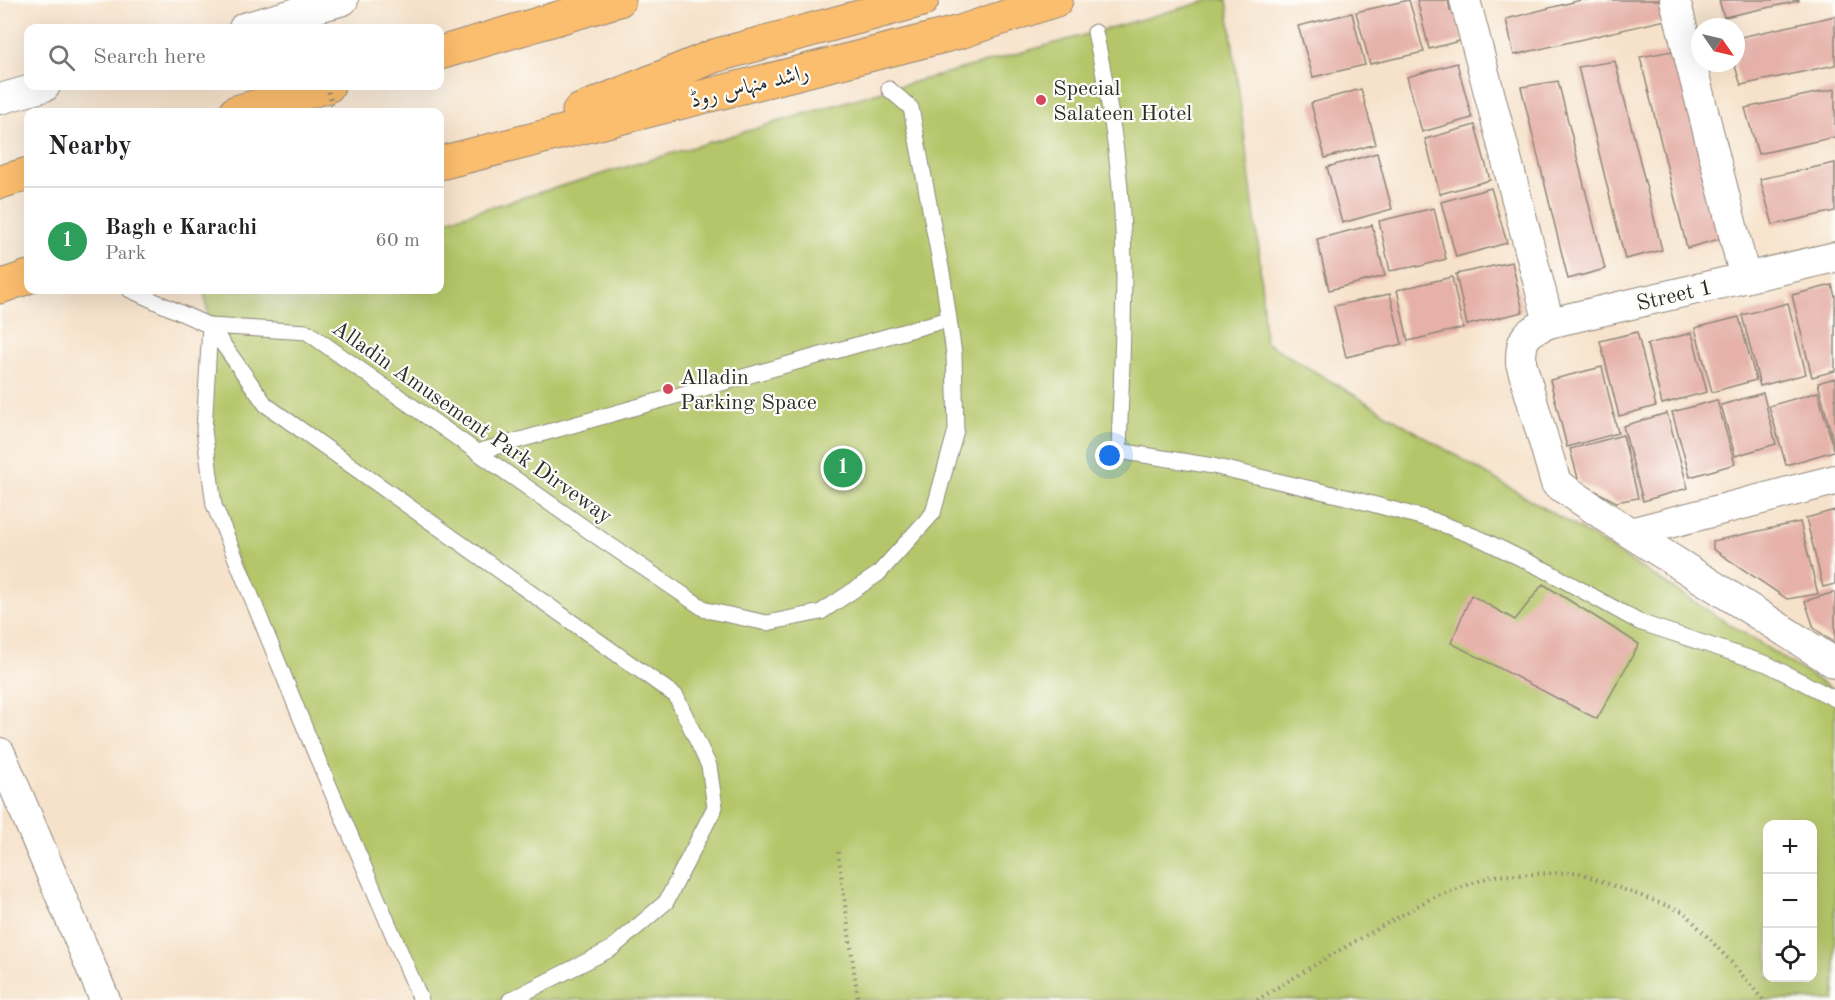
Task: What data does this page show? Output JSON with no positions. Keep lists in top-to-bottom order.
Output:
{
  "streets": {
    "main road": ["راشد منہاس روڈ"],
    "street": ["Street 1"],
    "lane": ["Alladin Amusement Park Dirveway"]
  },
  "places": ["Special Salateen Hotel", "Alladin Parking Space"],
  "north": "bottom right",
  "page": {
    "search": "Search here",
    "heading": "Nearby",
    "list": [
      {
        "mark": "1",
        "name": "Bagh e Karachi",
        "note": "Park",
        "value": "60 m"
      }
    ],
    "pins": "1",
    "map_buttons": ["+", "−"]
  }
}
